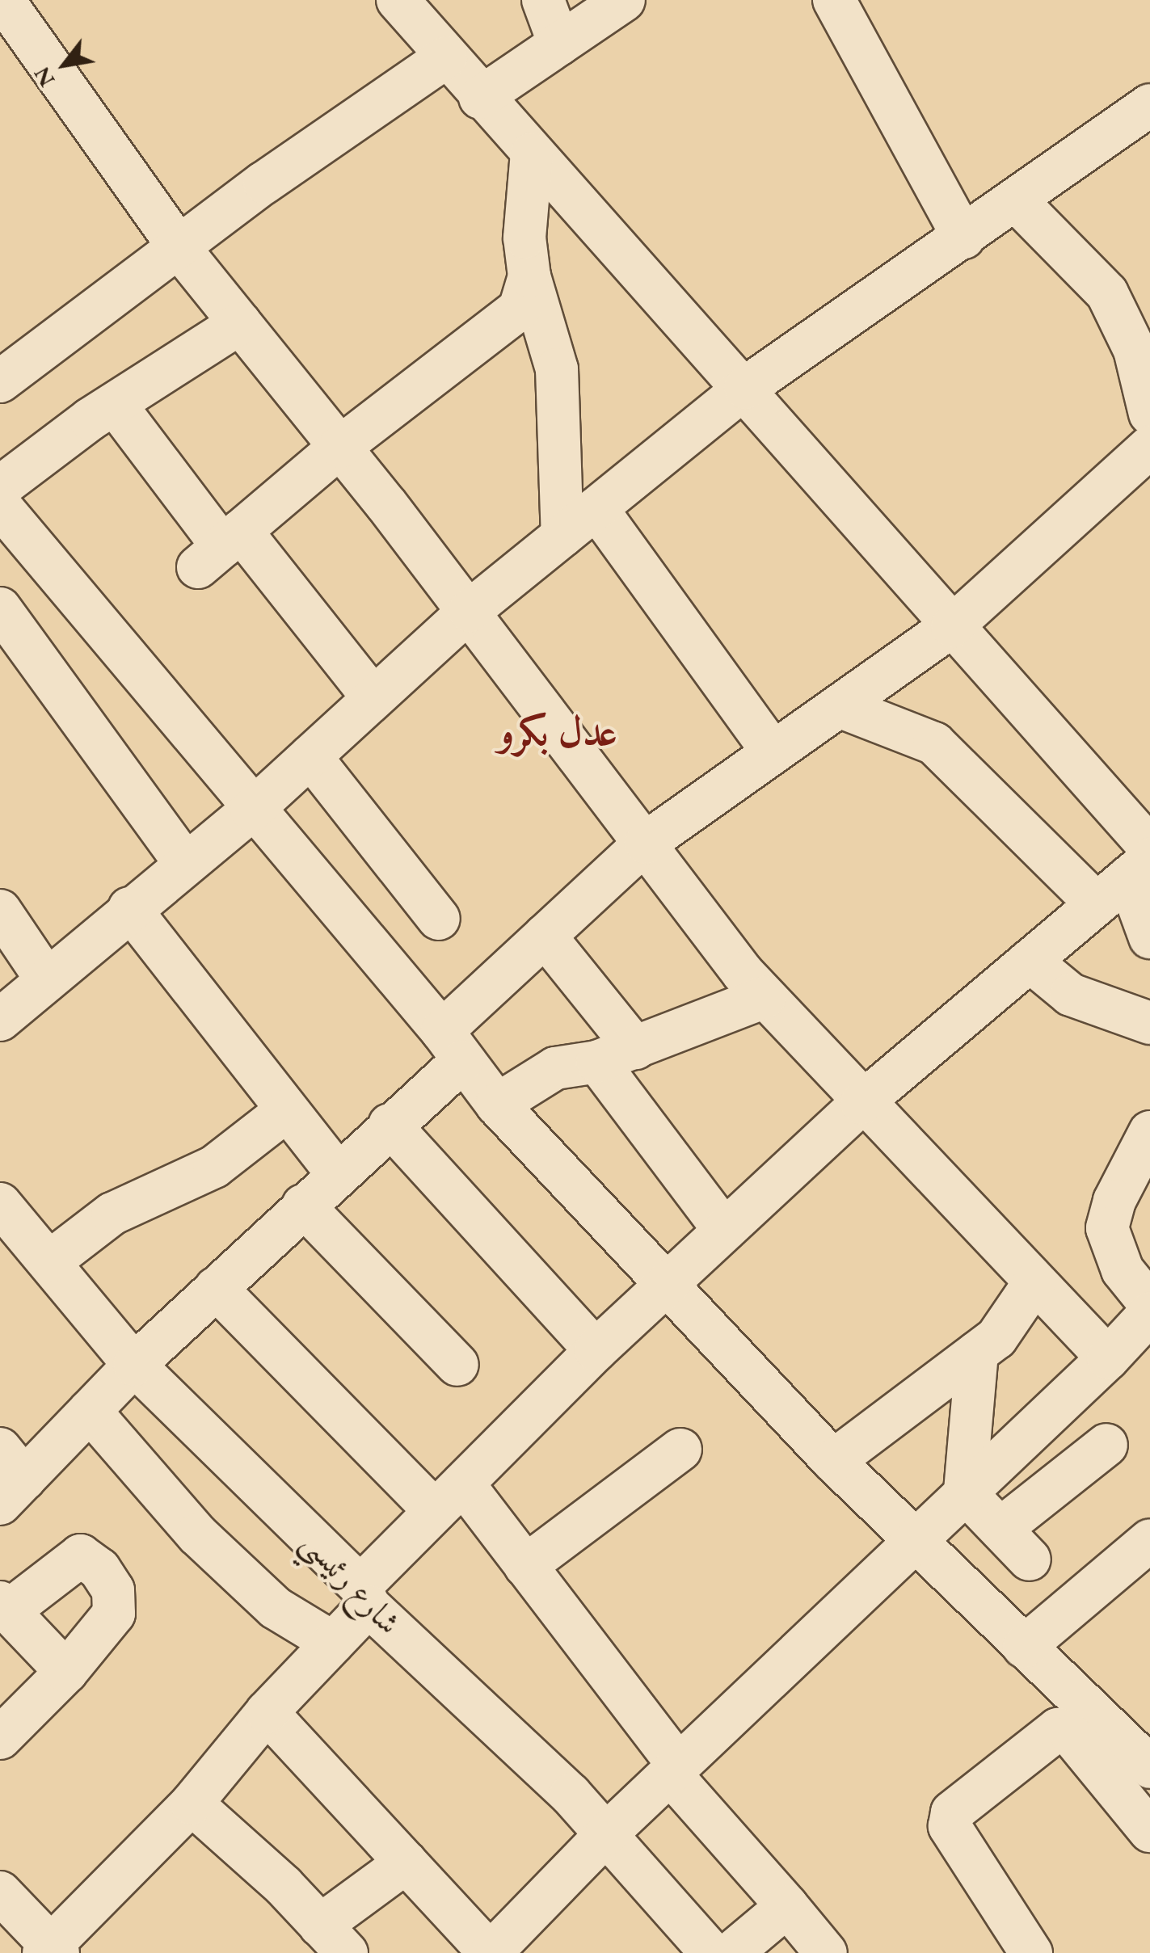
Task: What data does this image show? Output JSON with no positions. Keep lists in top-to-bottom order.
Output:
{
  "streets": {
    "street": ["شارع رئيسي"]
  },
  "districts": ["عدل بكرو"],
  "north": "bottom left"
}
